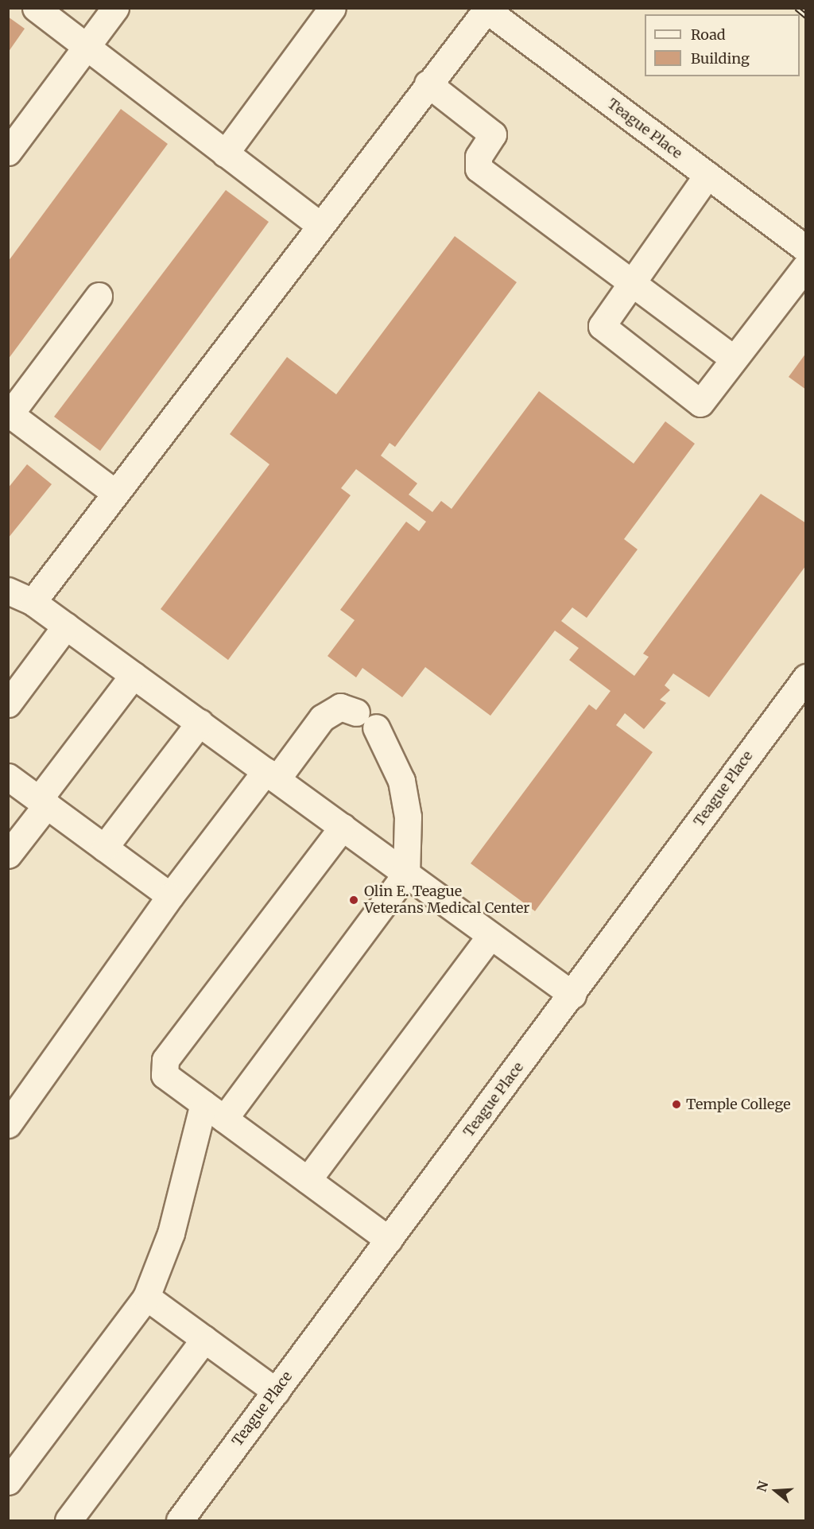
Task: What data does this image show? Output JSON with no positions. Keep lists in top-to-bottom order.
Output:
{
  "streets": {
    "lane": ["Teague Place"]
  },
  "places": ["Olin E. Teague Veterans Medical Center", "Temple College"],
  "legend": ["Road", "Building"],
  "north": "left"
}
